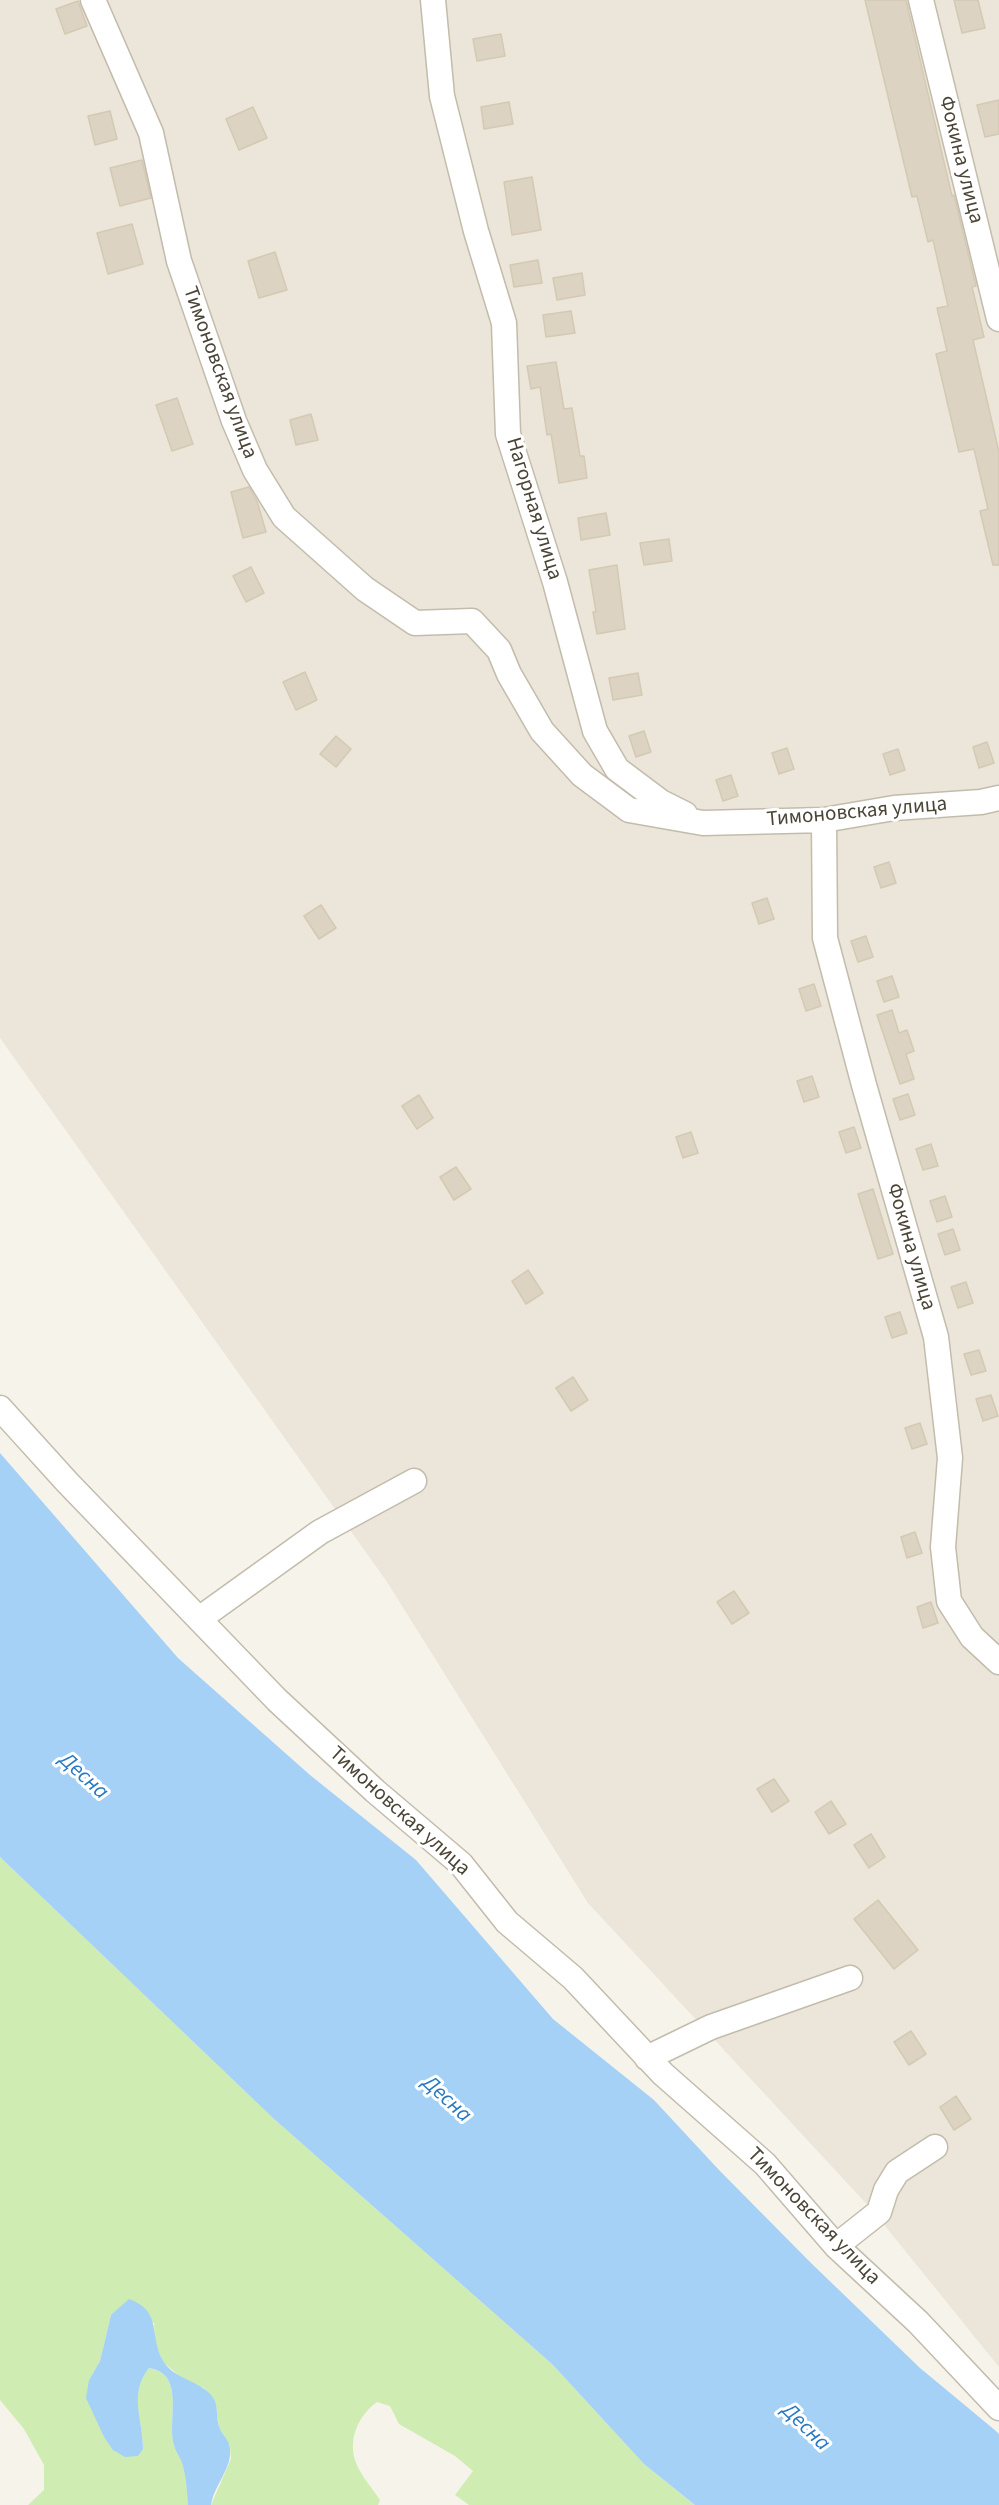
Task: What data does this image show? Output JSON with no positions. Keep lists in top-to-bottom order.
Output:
{
  "streets": {
    "street": ["Фокина улица", "Тимоновская улица", "Нагорная улица"]
  },
  "crossings": [
    ["Фокина улица", "Тимоновская улица"],
    ["Тимоновская улица", "Нагорная улица"]
  ],
  "water": ["Десна"]
}
